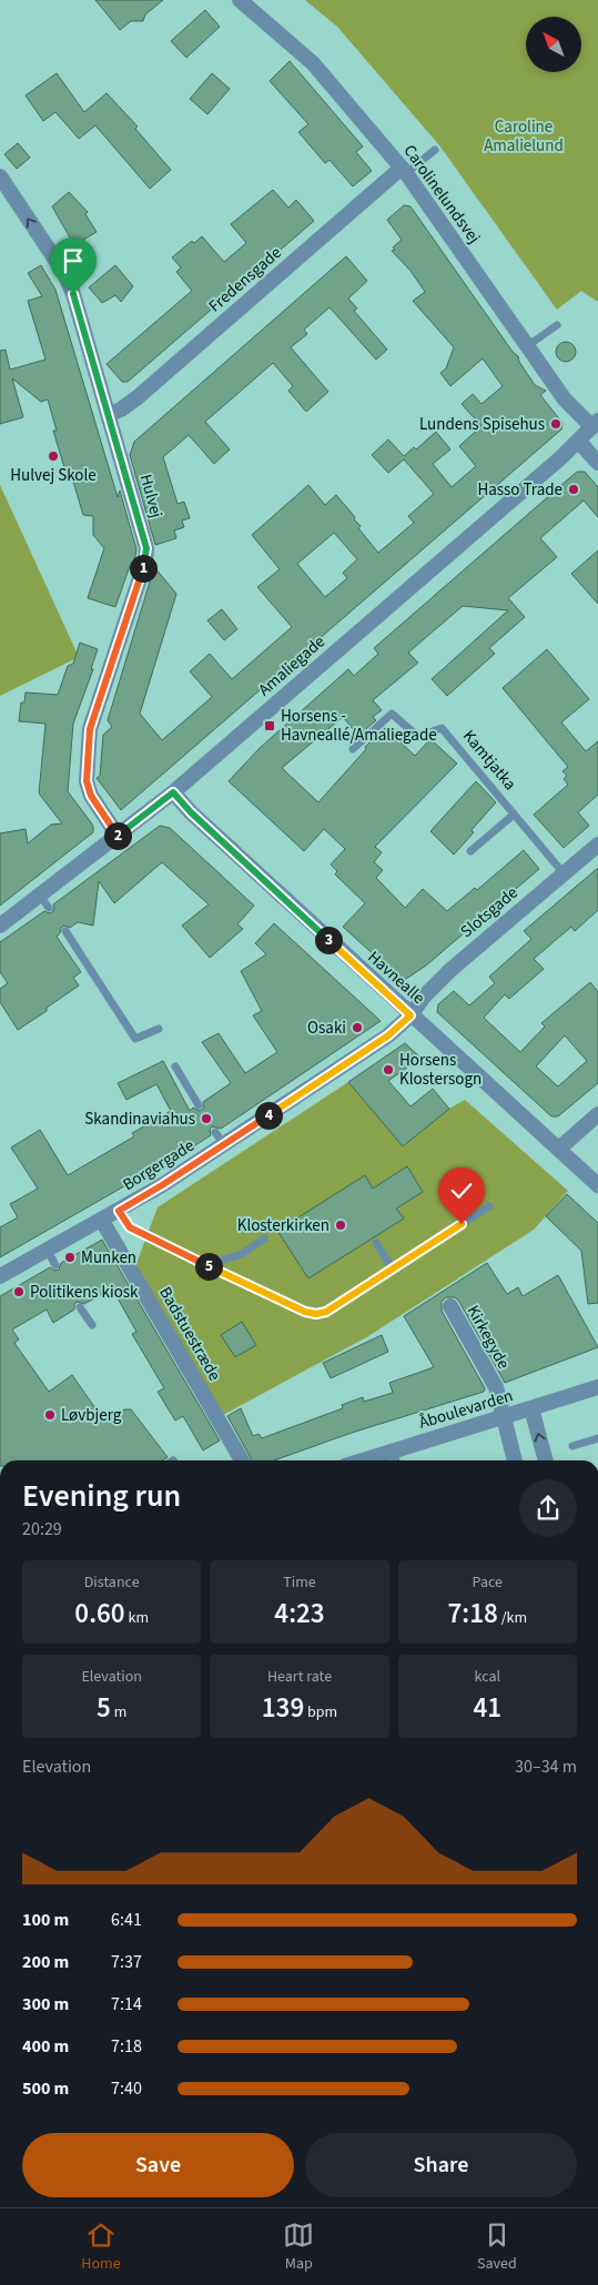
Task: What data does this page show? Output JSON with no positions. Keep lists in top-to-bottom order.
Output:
{
  "streets": {
    "street": [
      "Carolinelundsvej",
      "Fredensgade",
      "Hulvej",
      "Amaliegade",
      "Slotsgade",
      "Havnealle",
      "Borgergade",
      "Badstuestræde",
      "Kirkegyde",
      "Åboulevarden"
    ],
    "lane": ["Kamtjatka"]
  },
  "crossings": [
    ["Carolinelundsvej", "Fredensgade"],
    ["Carolinelundsvej", "Amaliegade"],
    ["Fredensgade", "Hulvej"],
    ["Hulvej", "Amaliegade"],
    ["Amaliegade", "Havnealle"],
    ["Kamtjatka", "Slotsgade"],
    ["Slotsgade", "Havnealle"],
    ["Slotsgade", "Borgergade"],
    ["Havnealle", "Borgergade"],
    ["Borgergade", "Badstuestræde"],
    ["Kirkegyde", "Åboulevarden"]
  ],
  "one_way": ["Hulvej"],
  "parks": ["Caroline Amalielund"],
  "places": {
    "other": [
      "Lundens Spisehus",
      "Hulvej Skole",
      "Hasso Trade",
      "Osaki",
      "Horsens Klostersogn",
      "Skandinaviahus",
      "Klosterkirken",
      "Munken",
      "Politikens kiosk",
      "Løvbjerg"
    ],
    "transit": ["Horsens - Havneallé/Amaliegade"]
  },
  "north": "top left",
  "page": {
    "pins": [
      "1",
      "2",
      "3",
      "4",
      "5"
    ],
    "heading": ["Evening run", "20:29"],
    "stats": [
      ["Distance", "0.60 km"],
      ["Time", "4:23"],
      ["Pace", "7:18 /km"],
      ["Elevation", "5 m"],
      ["Heart rate", "139 bpm"],
      ["kcal", "41"]
    ],
    "chart": ["Elevation", "30–34 m"],
    "list": [
      {
        "name": "100 m",
        "note": "6:41"
      },
      {
        "name": "200 m",
        "note": "7:37"
      },
      {
        "name": "300 m",
        "note": "7:14"
      },
      {
        "name": "400 m",
        "note": "7:18"
      },
      {
        "name": "500 m",
        "note": "7:40"
      }
    ],
    "buttons": ["Save", "Share"],
    "tabs": ["Home", "Map", "Saved"]
  }
}
